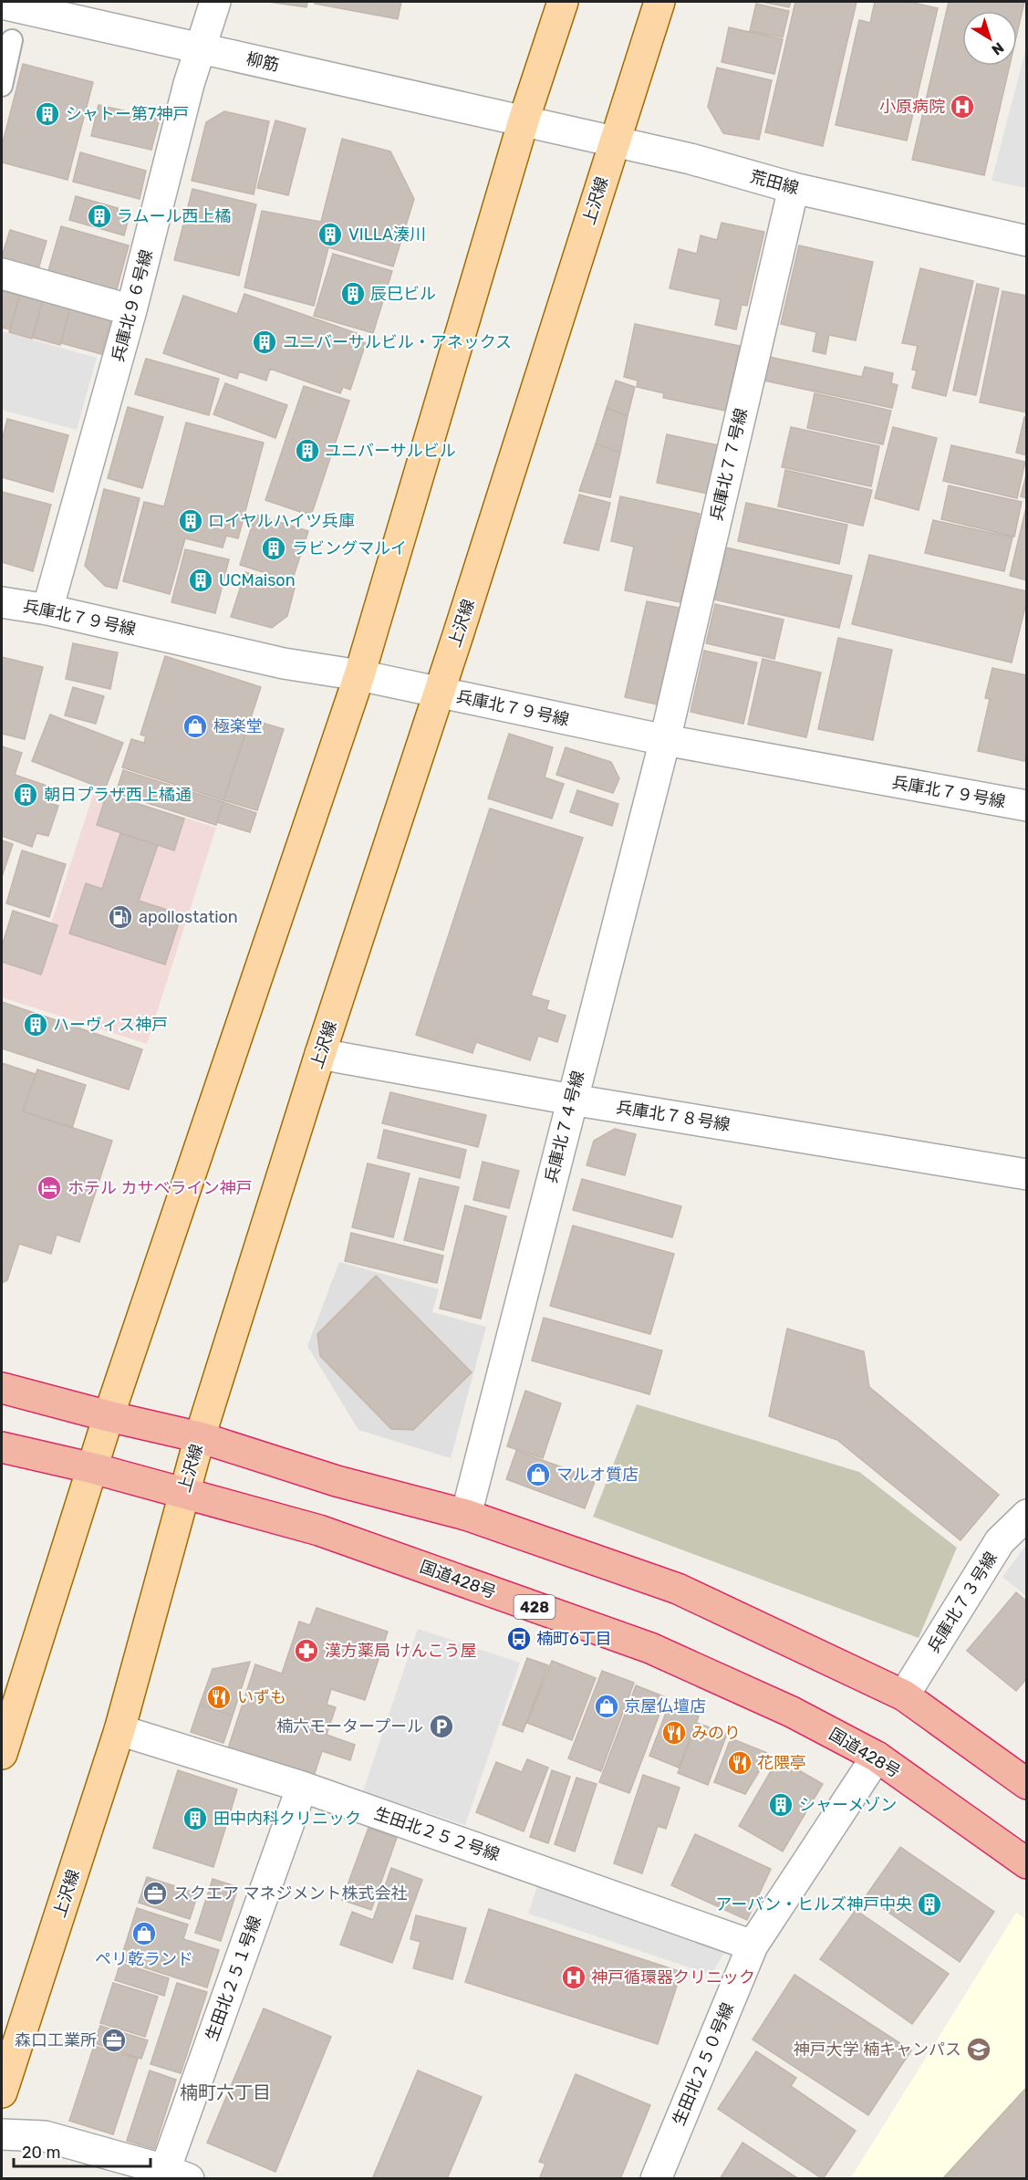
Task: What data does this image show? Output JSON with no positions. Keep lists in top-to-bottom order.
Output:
{
  "streets": {
    "highway": ["国道428号", "428"],
    "main road": ["上沢線"],
    "street": [
      "柳筋",
      "荒田線",
      "兵庫北９６号線",
      "兵庫北７７号線",
      "兵庫北７９号線",
      "兵庫北７８号線",
      "兵庫北７４号線",
      "兵庫北７３号線",
      "生田北２５２号線",
      "生田北２５１号線",
      "生田北２５０号線"
    ]
  },
  "crossings": [
    ["柳筋", "荒田線"],
    ["柳筋", "兵庫北９６号線"],
    ["荒田線", "上沢線"],
    ["荒田線", "兵庫北７７号線"],
    ["上沢線", "兵庫北７９号線"],
    ["上沢線", "兵庫北７８号線"],
    ["上沢線", "国道428号"],
    ["上沢線", "生田北２５２号線"],
    ["兵庫北９６号線", "兵庫北７９号線"],
    ["兵庫北７７号線", "兵庫北７９号線"],
    ["兵庫北７７号線", "兵庫北７４号線"],
    ["兵庫北７９号線", "兵庫北７４号線"],
    ["兵庫北７８号線", "兵庫北７４号線"],
    ["国道428号", "生田北２５０号線"],
    ["生田北２５２号線", "生田北２５１号線"],
    ["生田北２５２号線", "生田北２５０号線"]
  ],
  "districts": ["楠町六丁目"],
  "places": {
    "hospital": ["小原病院", "神戸循環器クリニック"],
    "building": [
      "シャトー第7神戸",
      "ラムール西上橘",
      "VILLA湊川",
      "辰巳ビル",
      "ユニバーサルビル・アネックス",
      "ユニバーサルビル",
      "ロイヤルハイツ兵庫",
      "ラビングマルイ",
      "UCMaison",
      "朝日プラザ西上橘通",
      "ハーヴィス神戸",
      "シャーメゾン",
      "田中内科クリニック",
      "アーバン・ヒルズ神戸中央"
    ],
    "shop": [
      "極楽堂",
      "マルオ質店",
      "京屋仏壇店",
      "ペリ乾ランド"
    ],
    "fuel station": ["apollostation"],
    "hotel": ["ホテル カサベライン神戸"],
    "bus stop": ["楠町6丁目"],
    "pharmacy": ["漢方薬局 けんこう屋"],
    "restaurant": ["いずも", "みのり", "花隈亭"],
    "parking": ["楠六モータープール"],
    "office": ["スクエア マネジメント株式会社", "森口工業所"],
    "school or university": ["神戸大学 楠キャンパス"]
  },
  "scale_bar": "20 m",
  "north": "bottom right"
}
